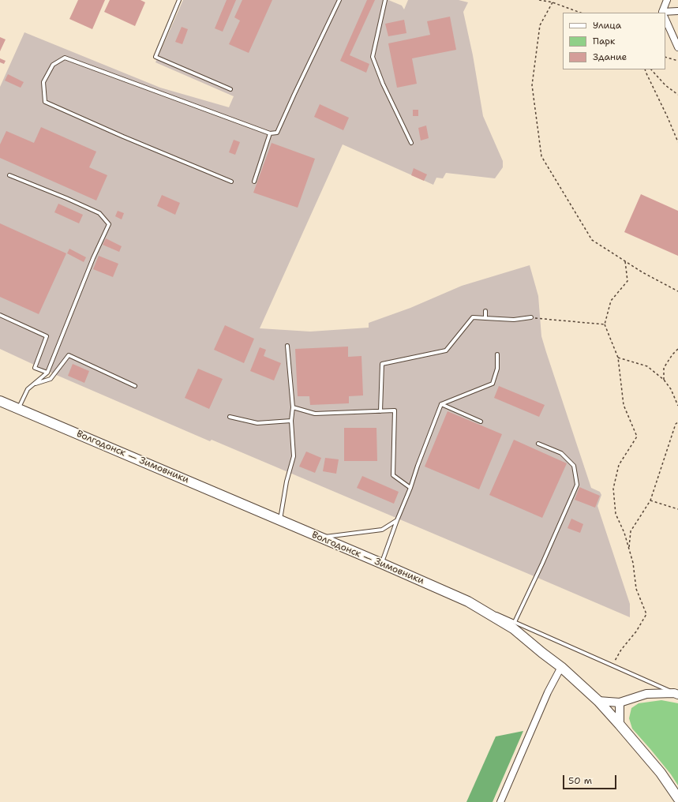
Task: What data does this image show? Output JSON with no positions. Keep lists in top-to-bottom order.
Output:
{
  "streets": {
    "main road": ["Волгодонск — Зимовники"]
  },
  "legend": ["Улица", "Парк", "Здание"],
  "scale_bar": "50 m"
}
